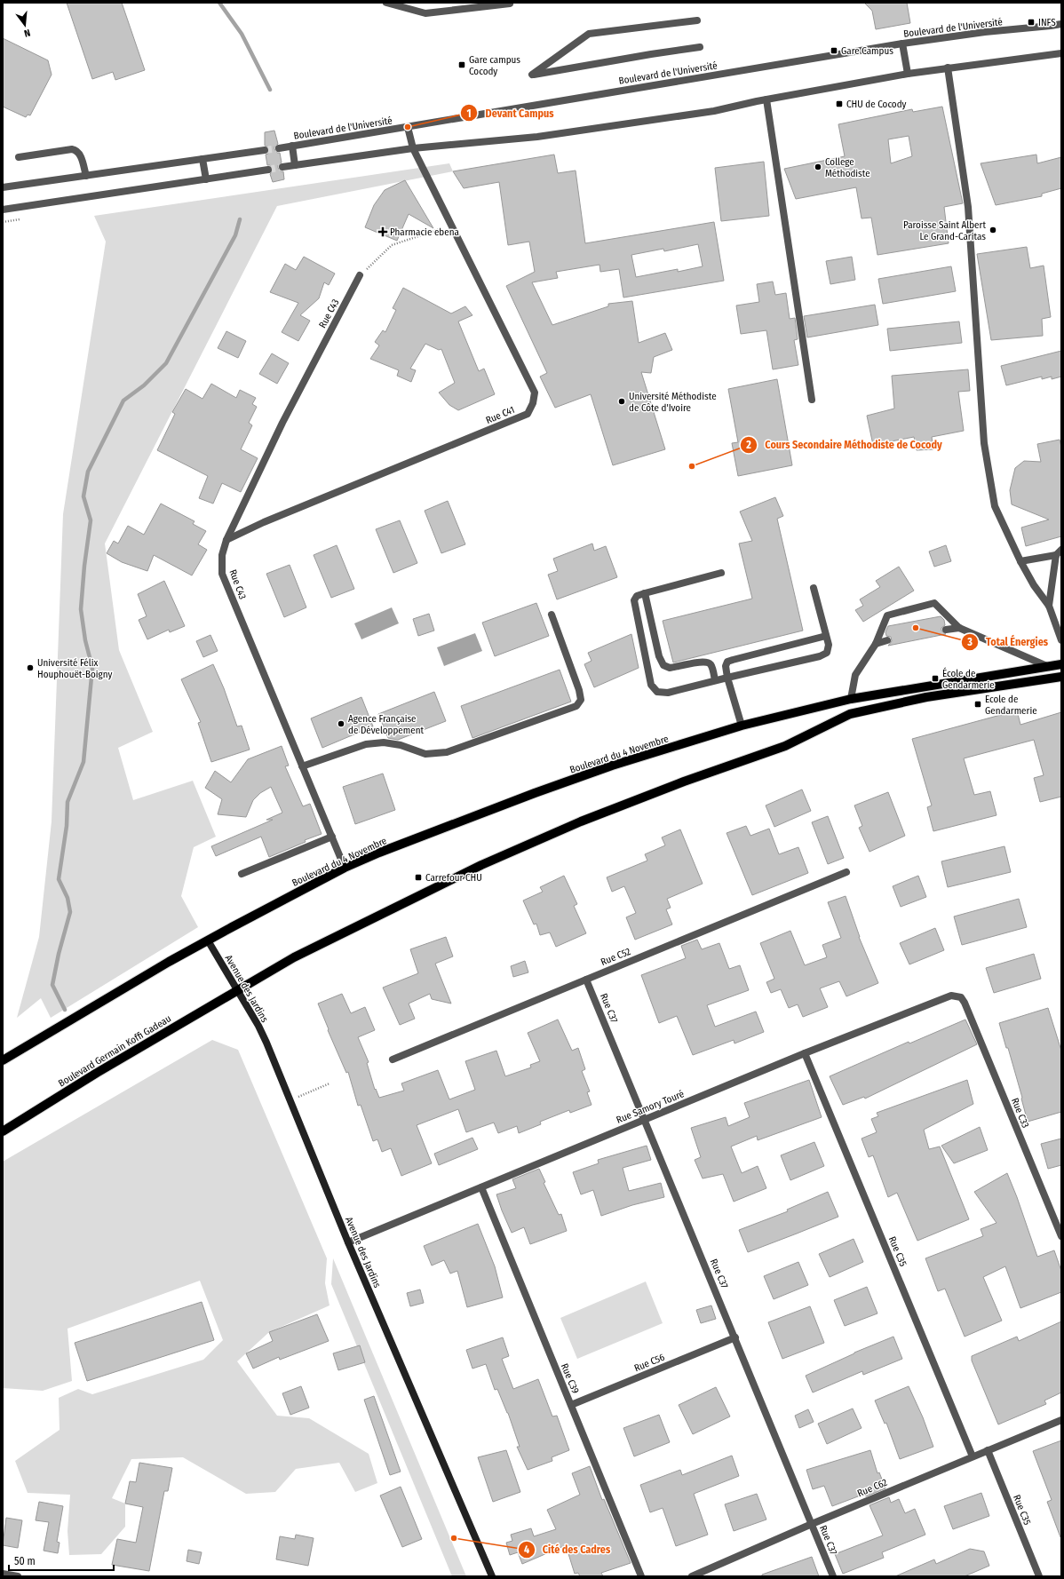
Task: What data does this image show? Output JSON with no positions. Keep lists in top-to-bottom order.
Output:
{
  "streets": {
    "main road": ["Boulevard du 4 Novembre", "Avenue des Jardins", "Boulevard Germain Koffi Gadeau"],
    "street": [
      "Boulevard de l'Université",
      "Rue C43",
      "Rue C41",
      "Rue C52",
      "Rue C37",
      "Rue Samory Touré",
      "Rue C33",
      "Rue C35",
      "Rue C56",
      "Rue C39",
      "Rue C62"
    ]
  },
  "crossings": [
    ["Boulevard de l'Université", "Rue C41"],
    ["Rue C43", "Rue C41"],
    ["Rue C43", "Boulevard du 4 Novembre"],
    ["Boulevard du 4 Novembre", "Avenue des Jardins"],
    ["Rue C52", "Rue C37"],
    ["Avenue des Jardins", "Boulevard Germain Koffi Gadeau"],
    ["Avenue des Jardins", "Rue Samory Touré"],
    ["Rue C37", "Rue Samory Touré"],
    ["Rue C37", "Rue C56"],
    ["Rue C37", "Rue C62"],
    ["Rue Samory Touré", "Rue C33"],
    ["Rue Samory Touré", "Rue C35"],
    ["Rue Samory Touré", "Rue C39"],
    ["Rue C35", "Rue C62"],
    ["Rue C56", "Rue C39"]
  ],
  "places": {
    "transit": [
      "INFS",
      "Gare Campus",
      "Gare campus Cocody",
      "CHU de Cocody",
      "École de Gendarmerie",
      "Ecole de Gendarmerie",
      "Carrefour CHU"
    ],
    "other": [
      "Devant Campus",
      "College Méthodiste",
      "Paroisse Saint Albert Le Grand-Caritas",
      "Université Méthodiste de Côte d'Ivoire",
      "Cours Secondaire Méthodiste de Cocody",
      "Total Énergies",
      "Université Félix Houphouët-Boigny",
      "Agence Française de Développement",
      "Cité des Cadres"
    ],
    "health": ["Pharmacie ebena"]
  },
  "scale_bar": "50 m",
  "north": "bottom"
}
